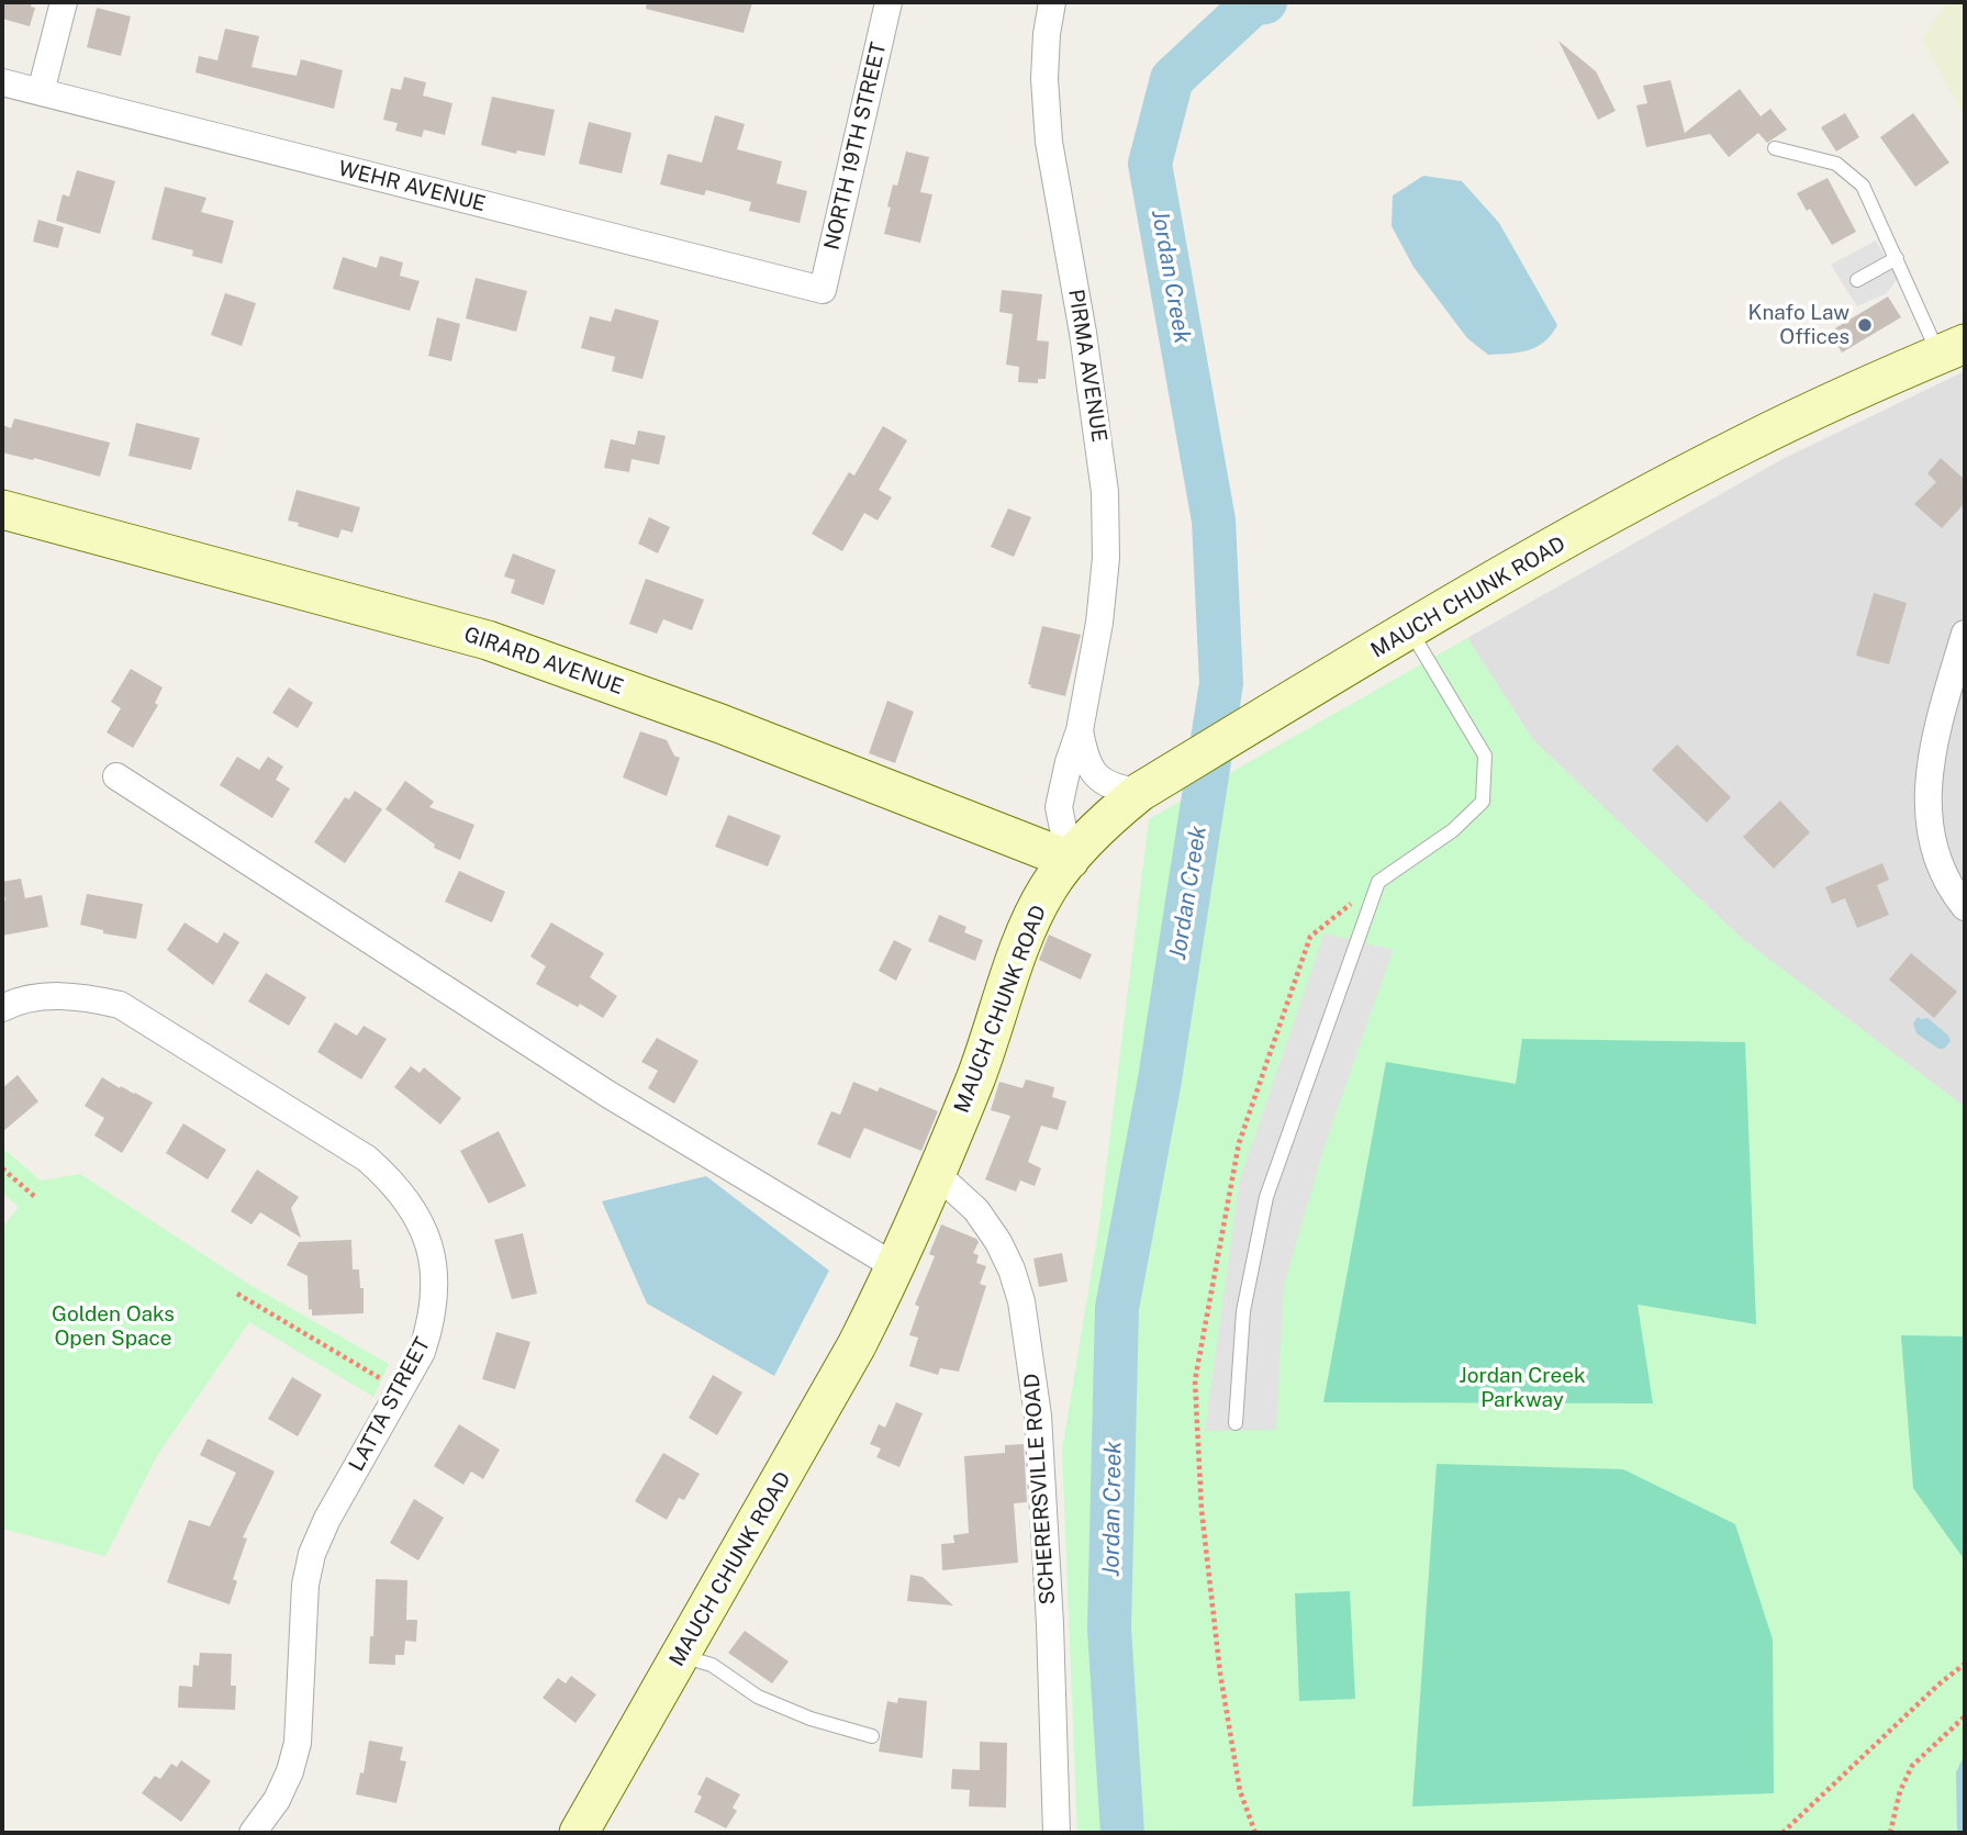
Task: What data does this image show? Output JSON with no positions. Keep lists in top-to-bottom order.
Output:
{
  "streets": {
    "main road": ["MAUCH CHUNK ROAD", "GIRARD AVENUE"],
    "street": [
      "NORTH 19TH STREET",
      "WEHR AVENUE",
      "PIRMA AVENUE",
      "LATTA STREET",
      "SCHERERSVILLE ROAD"
    ]
  },
  "crossings": [
    ["NORTH 19TH STREET", "WEHR AVENUE"],
    ["PIRMA AVENUE", "MAUCH CHUNK ROAD"],
    ["PIRMA AVENUE", "GIRARD AVENUE"],
    ["MAUCH CHUNK ROAD", "GIRARD AVENUE"],
    ["MAUCH CHUNK ROAD", "SCHERERSVILLE ROAD"]
  ],
  "water": ["Jordan Creek"],
  "parks": ["Golden Oaks Open Space", "Jordan Creek Parkway"],
  "places": ["Knafo Law Offices"]
}
